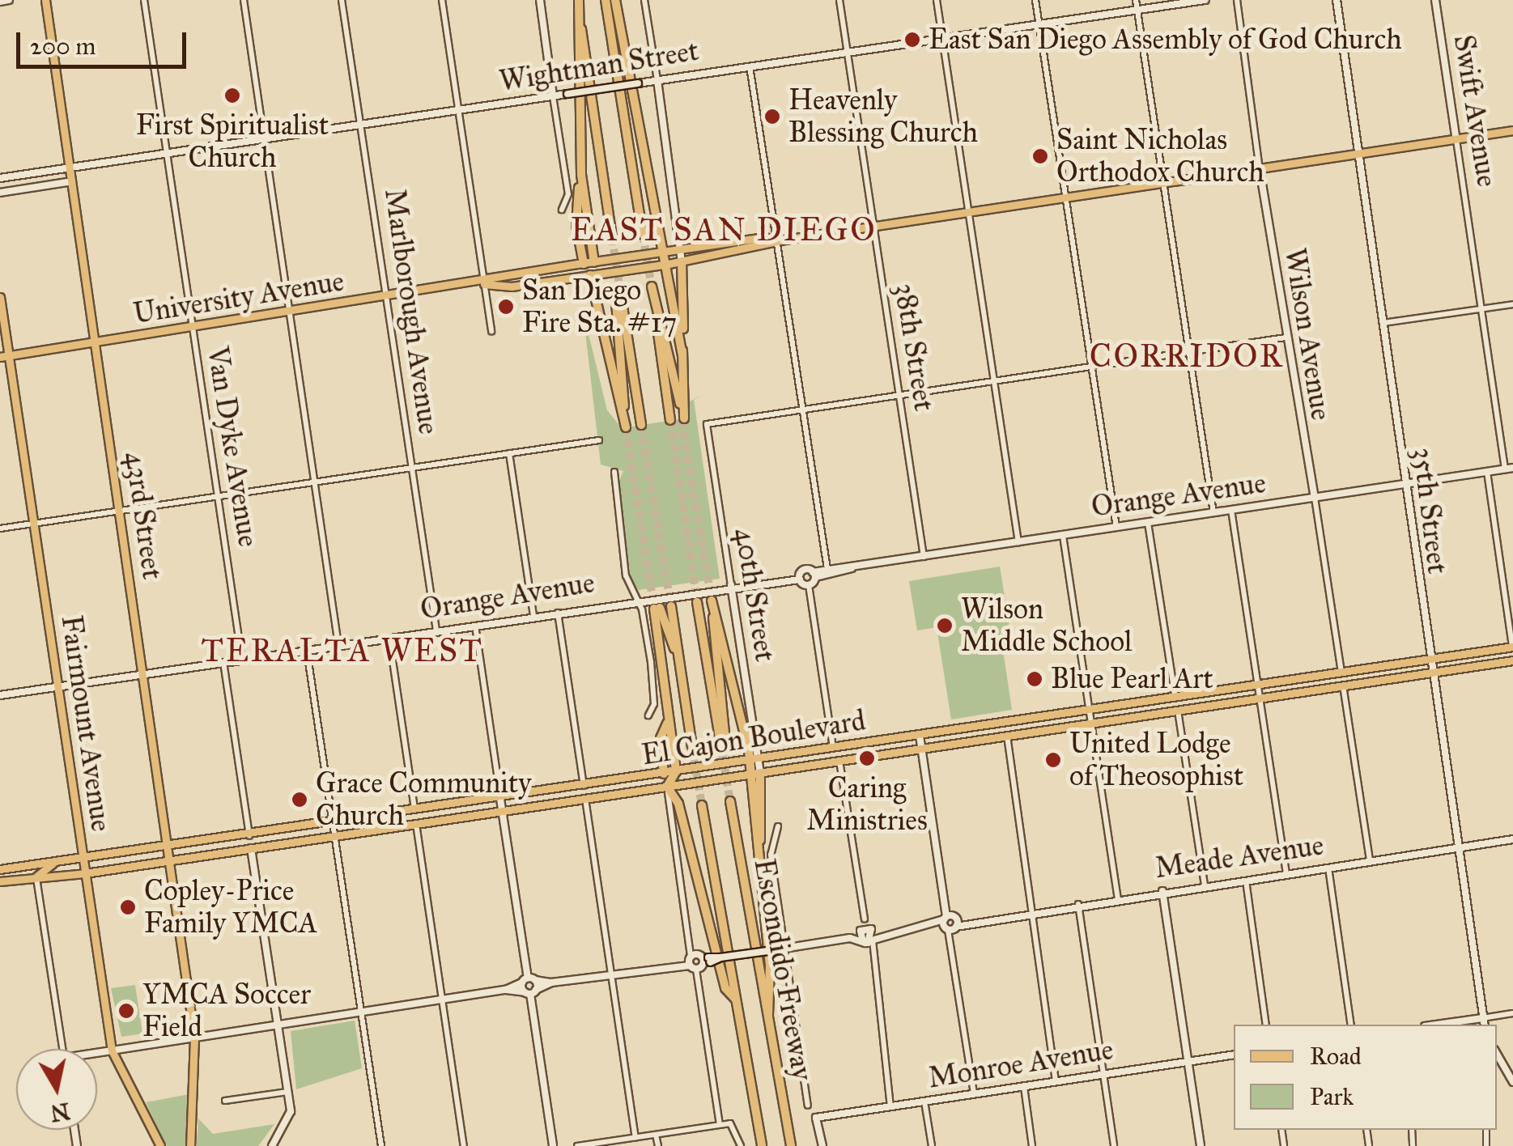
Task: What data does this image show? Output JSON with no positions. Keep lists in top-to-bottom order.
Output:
{
  "streets": {
    "highway": ["Escondido Freeway"],
    "main road": [
      "Wightman Street",
      "Swift Avenue",
      "University Avenue",
      "Wilson Avenue",
      "Orange Avenue",
      "35th Street",
      "43rd Street",
      "40th Street",
      "Fairmount Avenue",
      "El Cajon Boulevard",
      "Meade Avenue",
      "Monroe Avenue"
    ],
    "street": ["Marlborough Avenue", "38th Street", "Van Dyke Avenue"]
  },
  "crossings": [
    ["Wightman Street", "Marlborough Avenue"],
    ["Wightman Street", "38th Street"],
    ["Wightman Street", "Van Dyke Avenue"],
    ["Wightman Street", "43rd Street"],
    ["Swift Avenue", "University Avenue"],
    ["Swift Avenue", "Orange Avenue"],
    ["University Avenue", "Marlborough Avenue"],
    ["University Avenue", "Wilson Avenue"],
    ["University Avenue", "38th Street"],
    ["University Avenue", "Van Dyke Avenue"],
    ["University Avenue", "35th Street"],
    ["University Avenue", "43rd Street"],
    ["University Avenue", "Fairmount Avenue"],
    ["Marlborough Avenue", "Orange Avenue"],
    ["Wilson Avenue", "Orange Avenue"],
    ["Wilson Avenue", "El Cajon Boulevard"],
    ["38th Street", "Orange Avenue"],
    ["Van Dyke Avenue", "Orange Avenue"],
    ["Orange Avenue", "35th Street"],
    ["Orange Avenue", "43rd Street"],
    ["Orange Avenue", "40th Street"],
    ["Orange Avenue", "Fairmount Avenue"],
    ["35th Street", "El Cajon Boulevard"],
    ["35th Street", "Meade Avenue"],
    ["43rd Street", "El Cajon Boulevard"],
    ["40th Street", "El Cajon Boulevard"],
    ["Fairmount Avenue", "El Cajon Boulevard"]
  ],
  "districts": ["EAST SAN DIEGO", "CORRIDOR", "TERALTA WEST"],
  "places": [
    "East San Diego Assembly of God Church",
    "First Spiritualist Church",
    "Heavenly Blessing Church",
    "Saint Nicholas Orthodox Church",
    "San Diego Fire Sta. #17",
    "Wilson Middle School",
    "Blue Pearl Art",
    "Caring Ministries",
    "United Lodge of Theosophist",
    "Grace Community Church",
    "Copley-Price Family YMCA",
    "YMCA Soccer Field"
  ],
  "legend": ["Road", "Park"],
  "scale_bar": "200 m",
  "north": "bottom"
}
